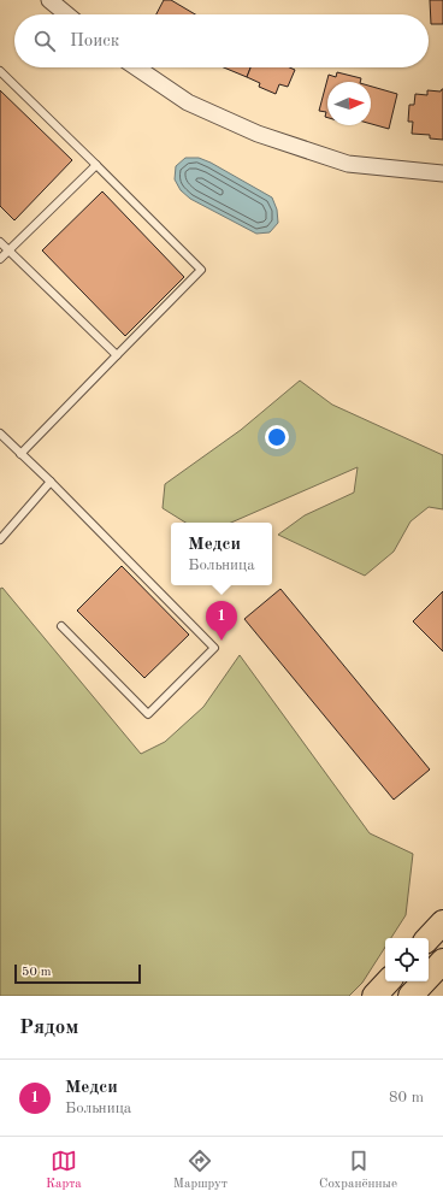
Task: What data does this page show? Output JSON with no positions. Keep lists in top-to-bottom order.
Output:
{
  "scale_bar": "50 m",
  "north": "right",
  "page": {
    "search": "Поиск",
    "popup": ["Медси", "Больница"],
    "pins": "1",
    "scale": "50 m",
    "heading": "Рядом",
    "list": [
      {
        "mark": "1",
        "name": "Медси",
        "note": "Больница",
        "value": "80 m"
      }
    ],
    "nav": ["Карта", "Маршрут", "Сохранённые"]
  }
}
